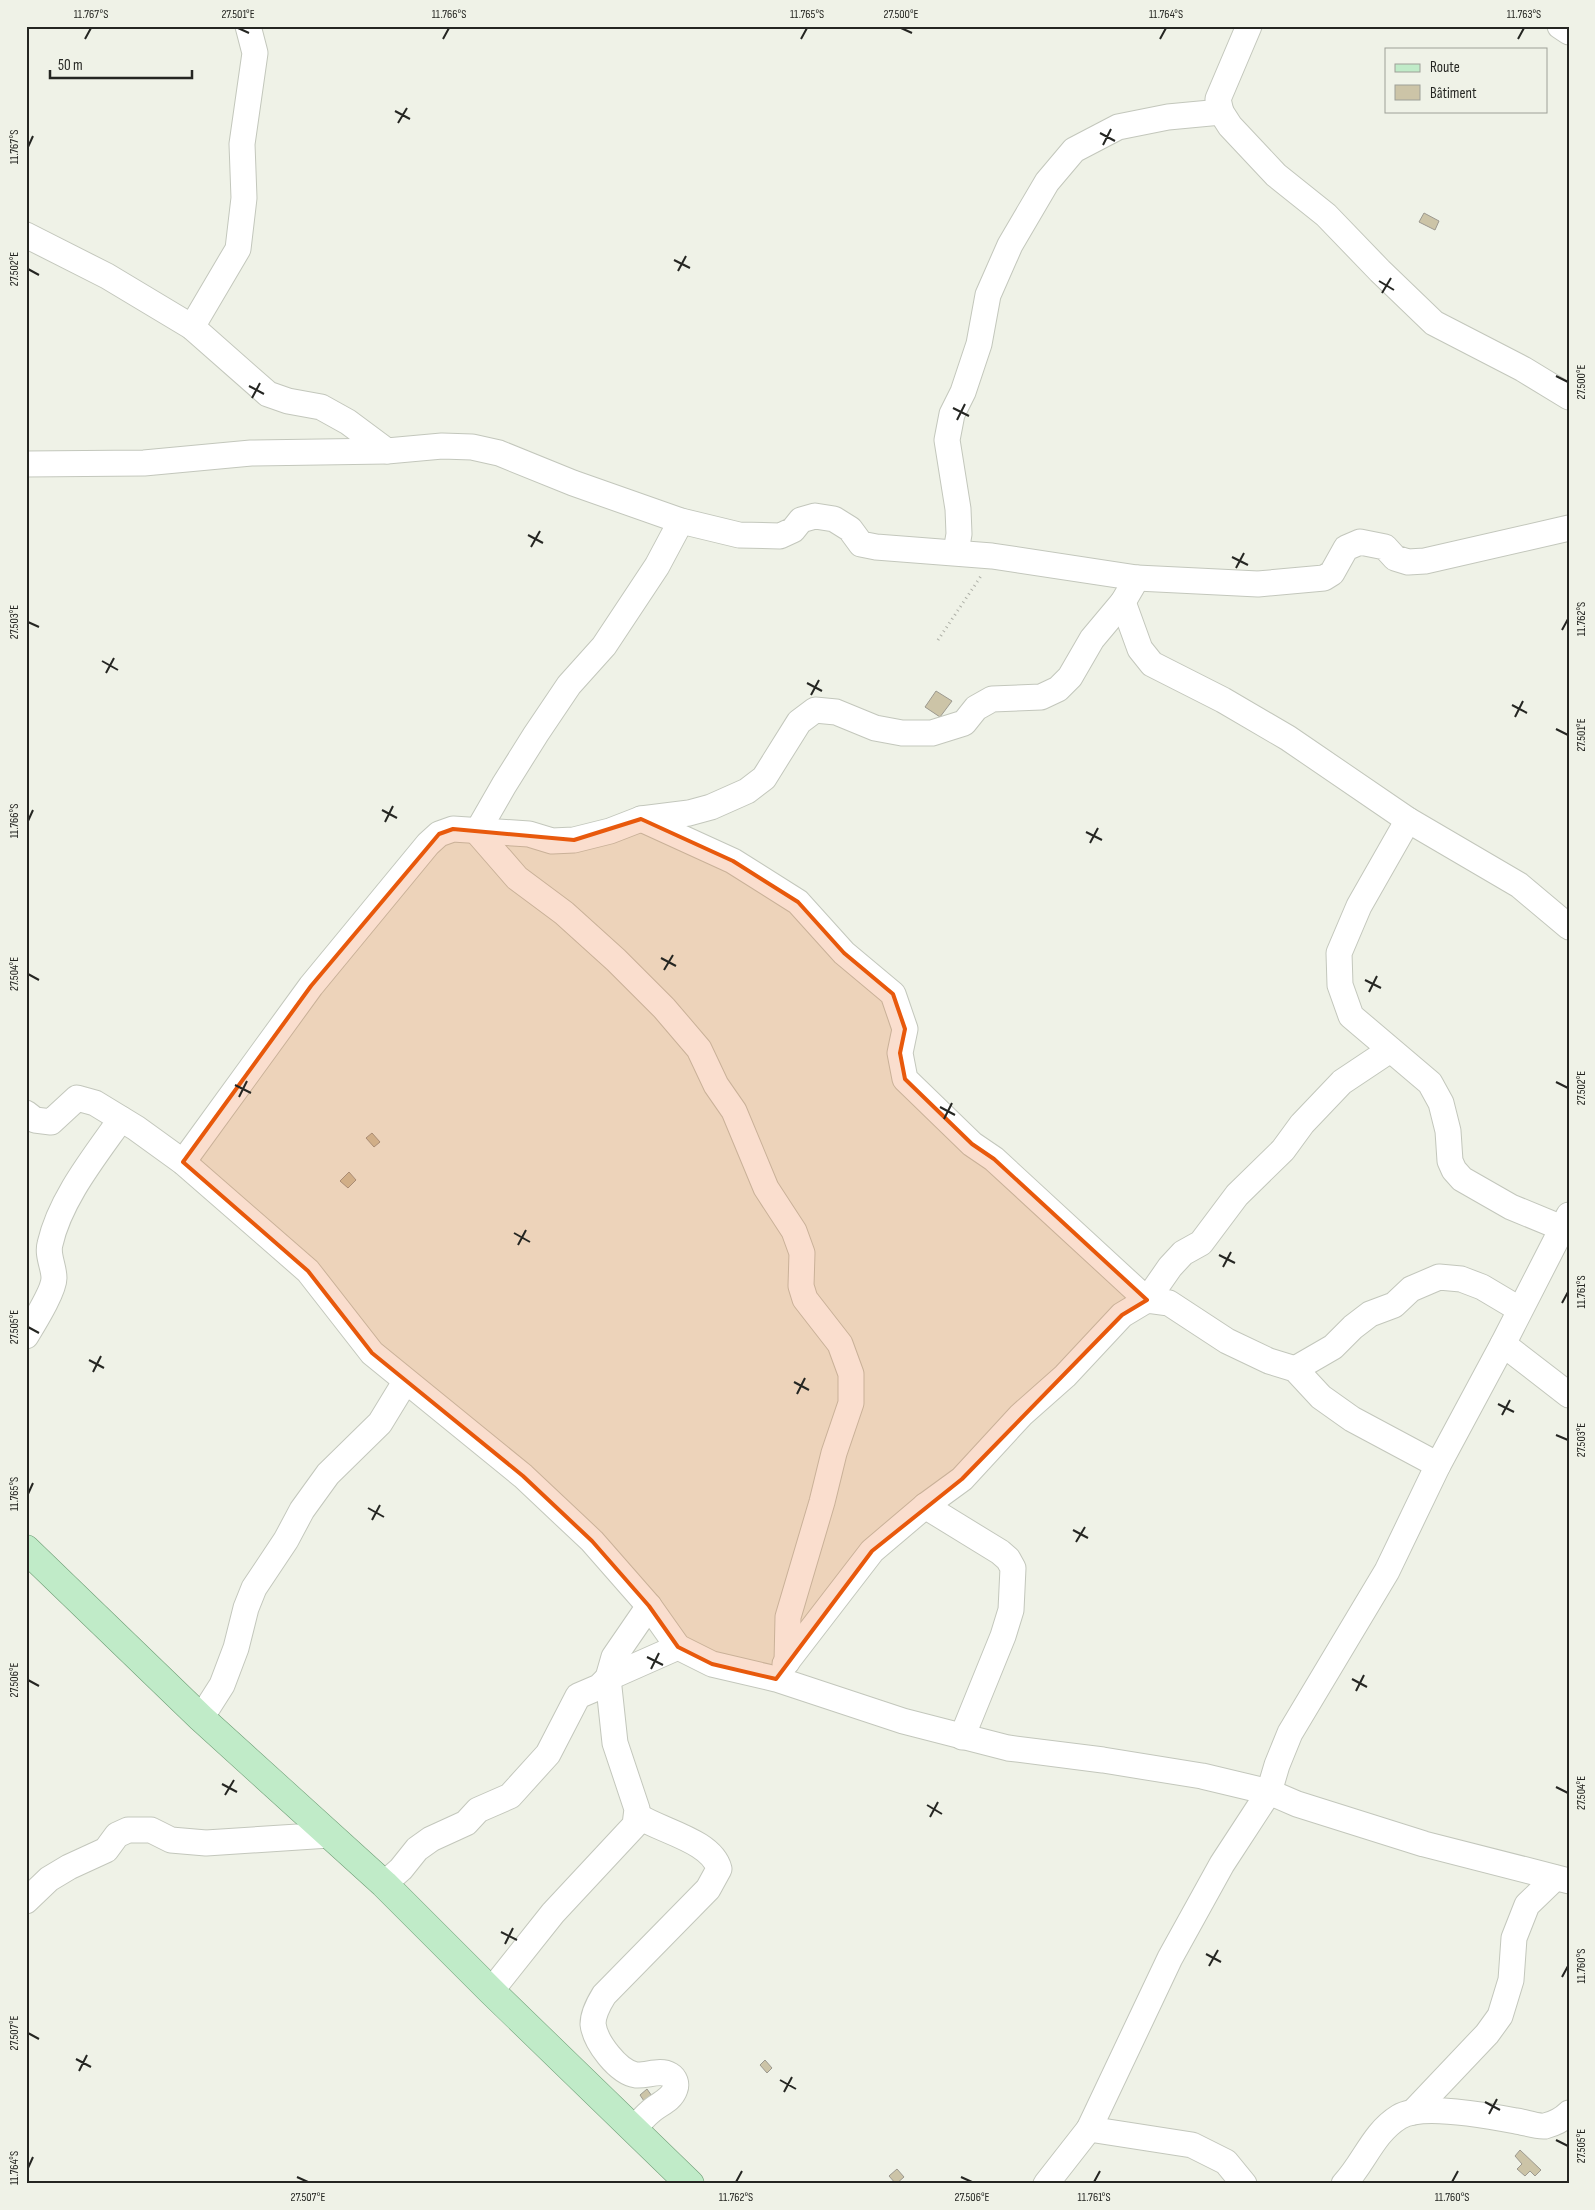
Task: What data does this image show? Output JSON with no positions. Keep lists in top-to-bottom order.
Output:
{
  "legend": ["Route", "Bâtiment"],
  "scale_bar": "50 m",
  "coordinates": [
    "11.767°S",
    "27.501°E",
    "11.766°S",
    "11.765°S",
    "27.500°E",
    "11.764°S",
    "11.763°S",
    "27.502°E",
    "11.762°S",
    "27.503°E",
    "27.504°E",
    "11.761°S",
    "27.505°E",
    "27.506°E",
    "11.760°S",
    "27.507°E"
  ]
}
